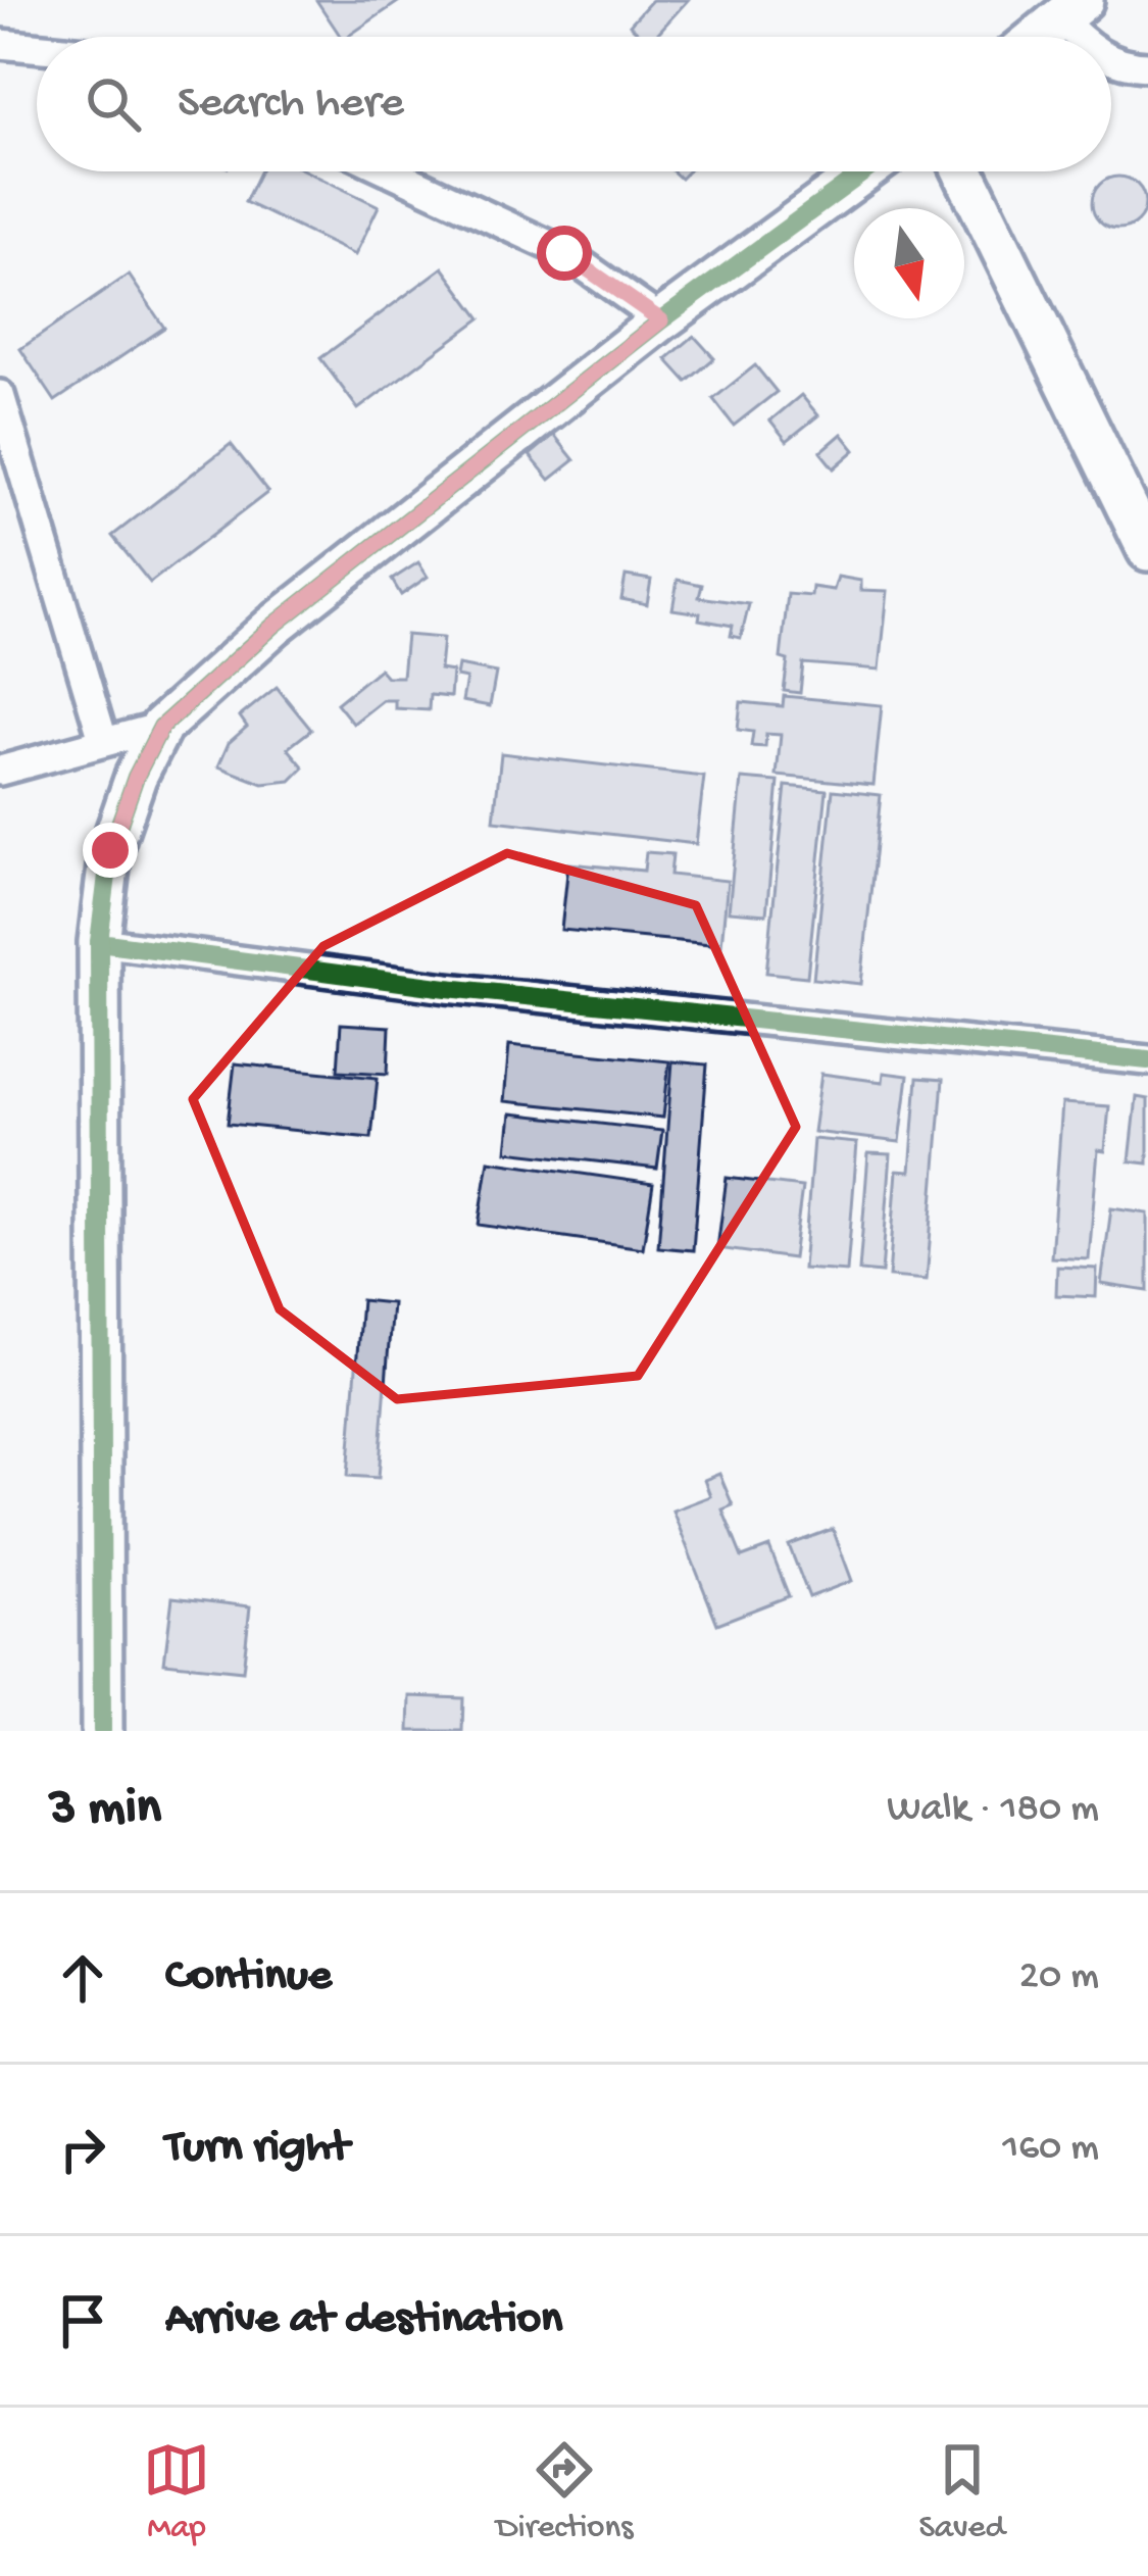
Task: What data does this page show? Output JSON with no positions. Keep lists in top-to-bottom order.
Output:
{
  "north": "bottom",
  "page": {
    "search": "Search here",
    "heading": ["3 min", "Walk · 180 m"],
    "list": [
      ["Continue", "20 m"],
      ["Turn right", "160 m"],
      "Arrive at destination"
    ],
    "nav": ["Map", "Directions", "Saved"]
  }
}
